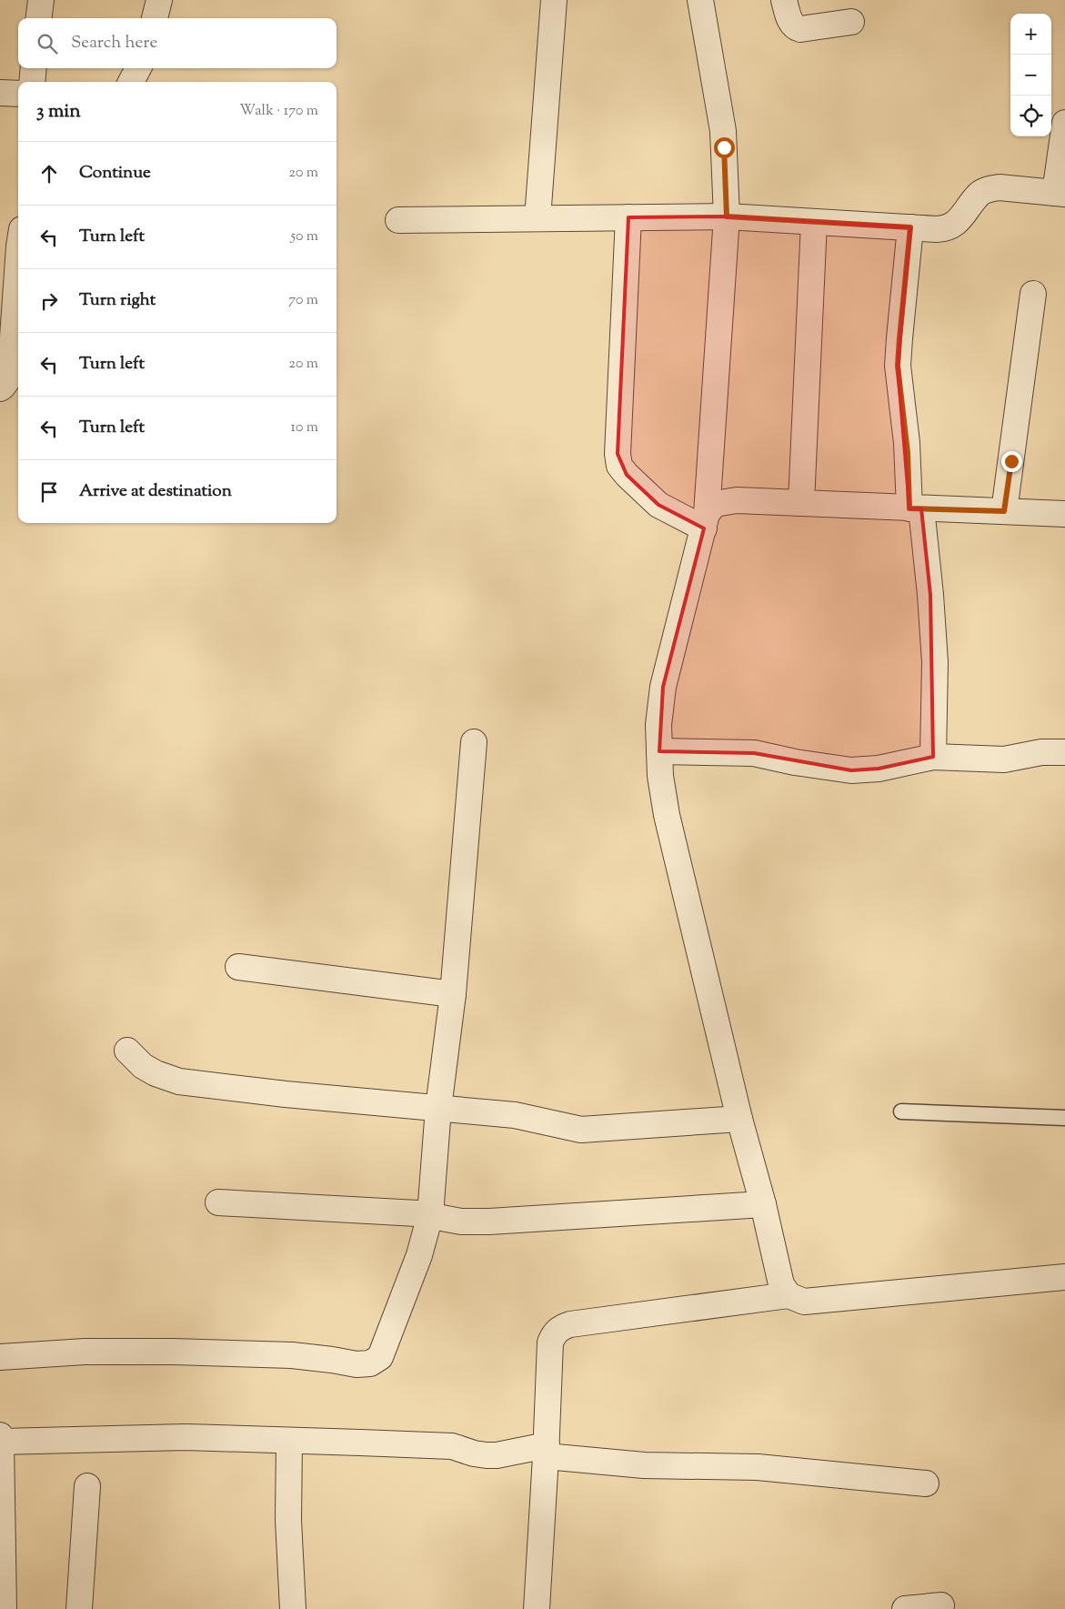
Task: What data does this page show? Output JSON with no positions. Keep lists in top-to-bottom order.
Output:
{
  "page": {
    "map_buttons": ["+", "−"],
    "search": "Search here",
    "heading": ["3 min", "Walk · 170 m"],
    "list": [
      ["Continue", "20 m"],
      ["Turn left", "50 m"],
      ["Turn right", "70 m"],
      ["Turn left", "20 m"],
      ["Turn left", "10 m"],
      "Arrive at destination"
    ]
  }
}
